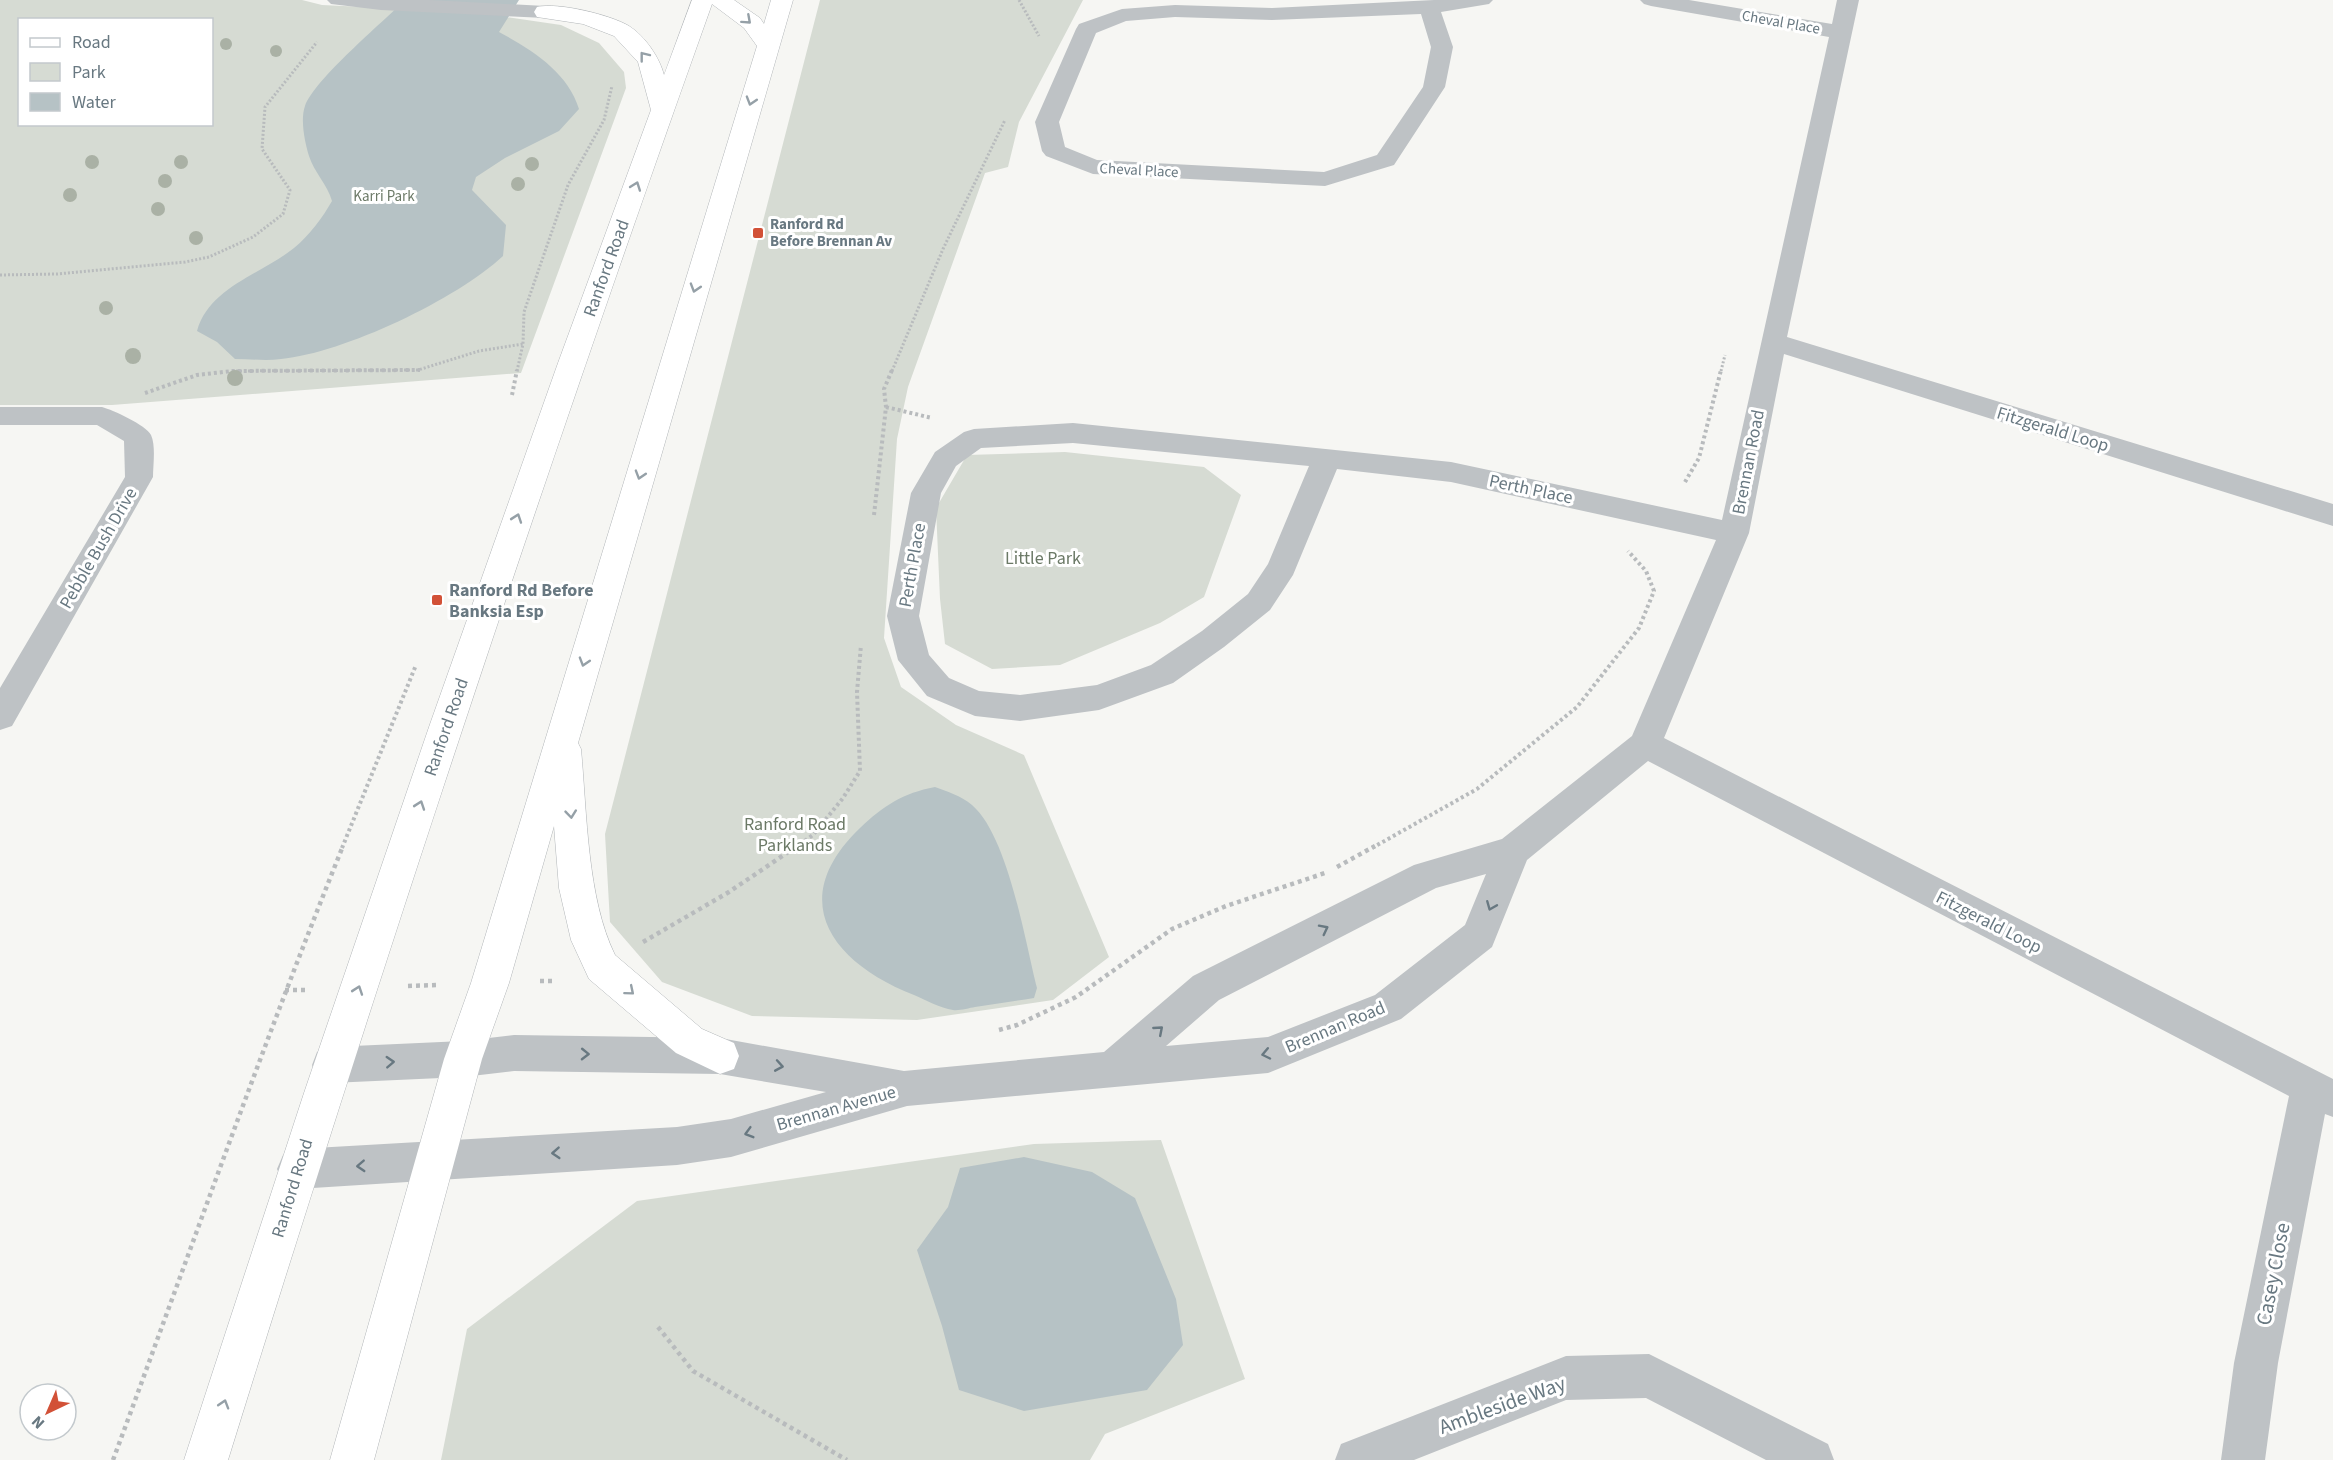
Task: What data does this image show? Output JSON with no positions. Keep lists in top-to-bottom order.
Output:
{
  "streets": {
    "main road": ["Ranford Road"],
    "street": [
      "Cheval Place",
      "Fitzgerald Loop",
      "Brennan Road",
      "Perth Place",
      "Pebble Bush Drive",
      "Brennan Avenue",
      "Casey Close",
      "Ambleside Way"
    ]
  },
  "crossings": [
    ["Cheval Place", "Brennan Road"],
    ["Ranford Road", "Brennan Avenue"],
    ["Fitzgerald Loop", "Brennan Road"],
    ["Fitzgerald Loop", "Casey Close"],
    ["Brennan Road", "Perth Place"],
    ["Brennan Road", "Brennan Avenue"]
  ],
  "parks": ["Karri Park", "Little Park", "Ranford Road Parklands"],
  "places": {
    "transit": ["Ranford Rd Before Brennan Av", "Ranford Rd Before Banksia Esp"]
  },
  "legend": ["Road", "Park", "Water"],
  "north": "bottom left"
}
